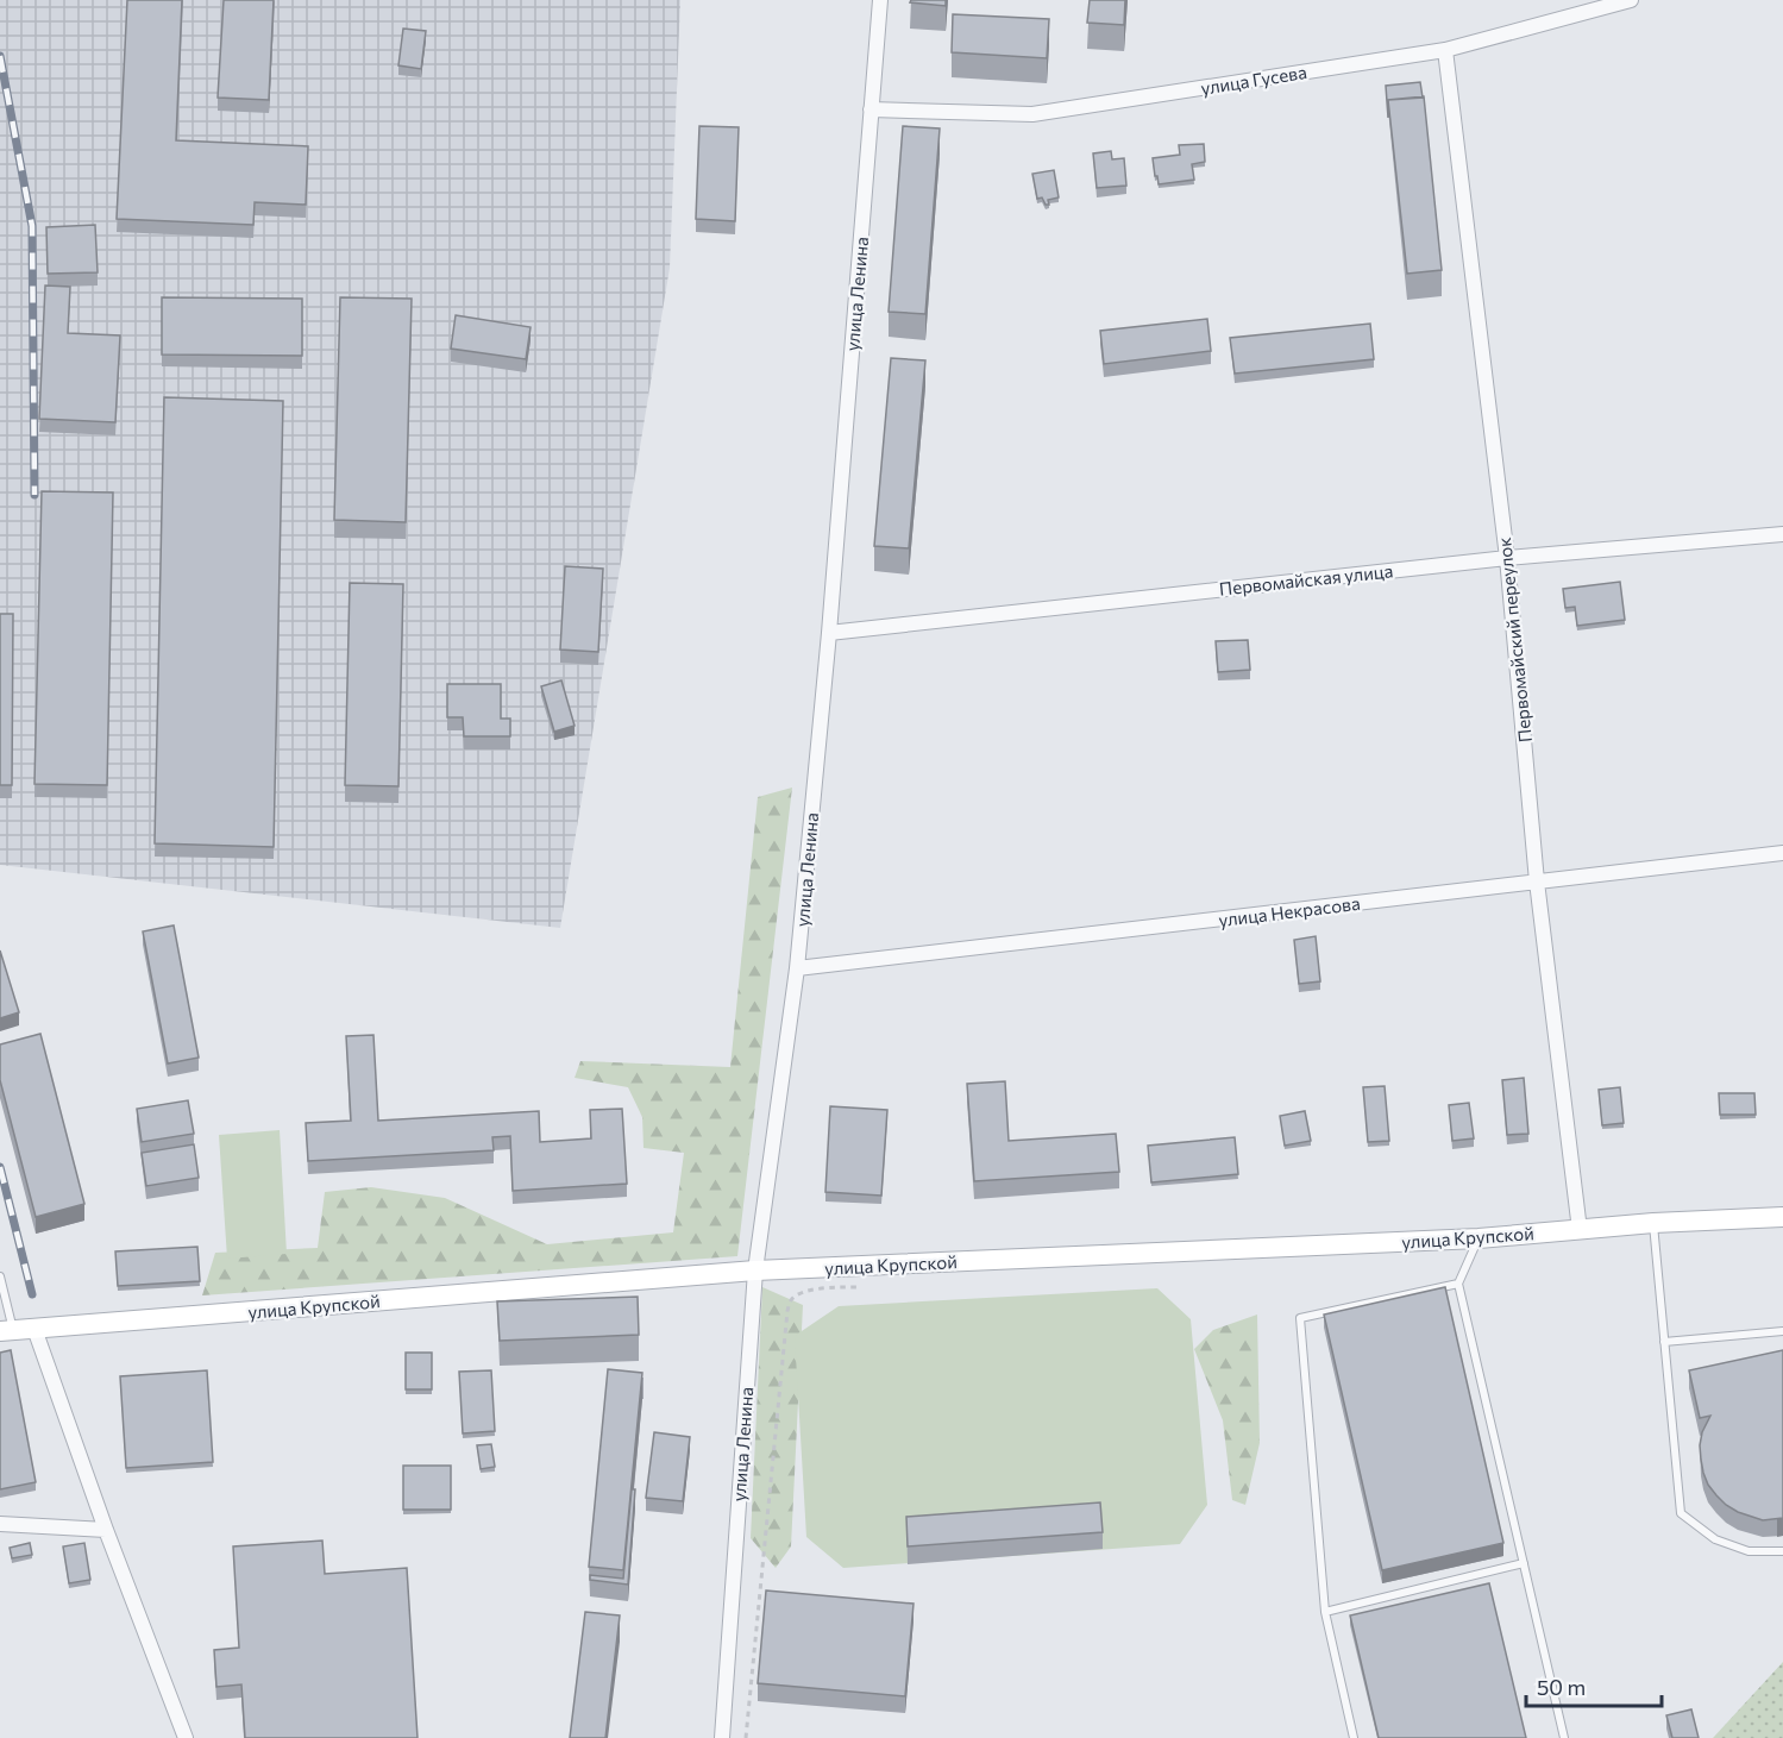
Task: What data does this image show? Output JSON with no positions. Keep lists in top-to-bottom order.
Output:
{
  "streets": {
    "street": [
      "улица Гусева",
      "улица Ленина",
      "Первомайская улица",
      "Первомайский переулок",
      "улица Некрасова",
      "улица Крупской"
    ]
  },
  "crossings": [
    ["улица Гусева", "улица Ленина"],
    ["улица Гусева", "Первомайский переулок"],
    ["улица Ленина", "Первомайская улица"],
    ["улица Ленина", "улица Некрасова"],
    ["улица Ленина", "улица Крупской"],
    ["Первомайская улица", "Первомайский переулок"],
    ["Первомайский переулок", "улица Некрасова"],
    ["Первомайский переулок", "улица Крупской"]
  ],
  "scale_bar": "50 m"
}
